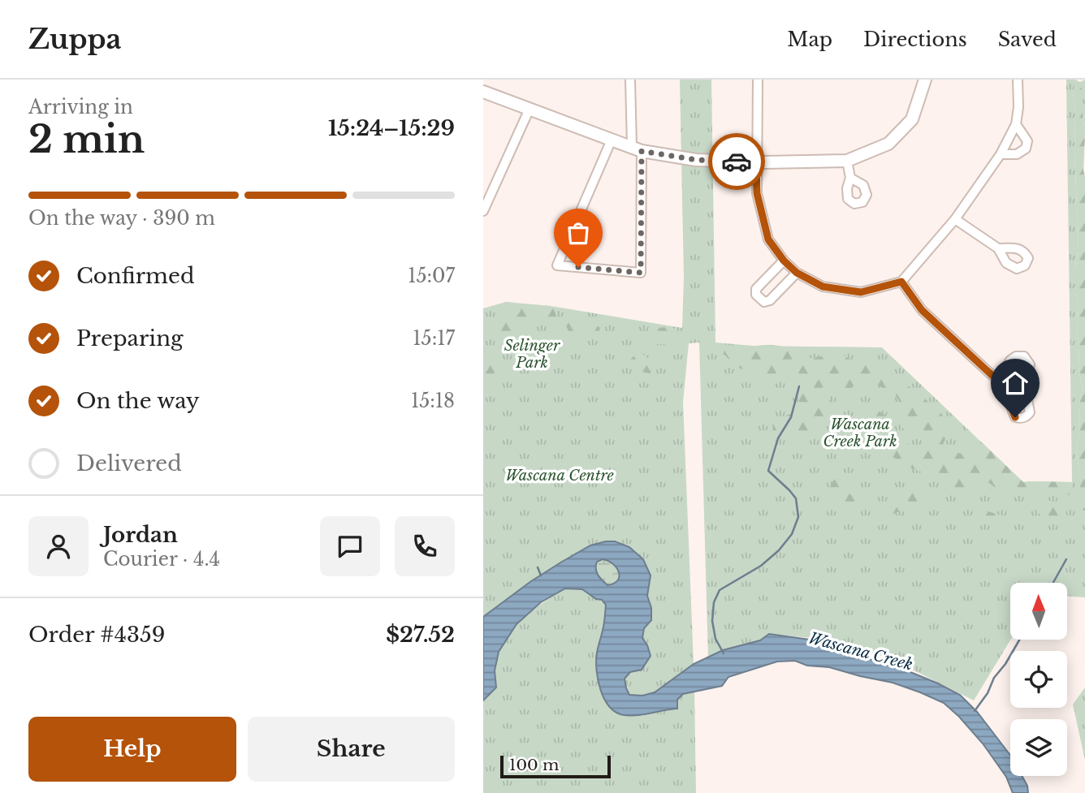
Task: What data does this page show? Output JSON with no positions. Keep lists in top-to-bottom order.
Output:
{
  "water": ["Wascana Creek"],
  "parks": ["Selinger Park", "Wascana Creek Park", "Wascana Centre"],
  "scale_bar": "100 m",
  "north": "top",
  "page": {
    "header": "Zuppa",
    "nav": ["Map", "Directions", "Saved"],
    "heading": ["2 min", "Arriving in", "15:24–15:29"],
    "panel": [
      "Jordan",
      "Courier · 4.4",
      "Order #4359",
      "$27.52"
    ],
    "bar": "On the way · 390 m",
    "list": [
      ["Confirmed", "15:07"],
      ["Preparing", "15:17"],
      ["On the way", "15:18"],
      "Delivered"
    ],
    "buttons": ["Help", "Share"],
    "scale": "100 m"
  }
}
